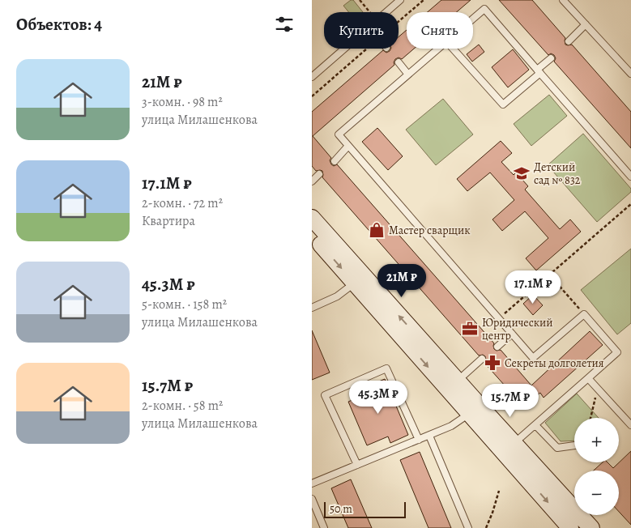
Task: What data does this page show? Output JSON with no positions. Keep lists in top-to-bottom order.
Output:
{
  "places": {
    "school or university": ["Детский сад № 832"],
    "shop": ["Мастер сварщик"],
    "office": ["Юридический центр"],
    "pharmacy": ["Секреты долголетия"]
  },
  "scale_bar": "50 m",
  "page": {
    "heading": "Объектов: 4",
    "chip": ["Купить", "Снять"],
    "list": [
      {
        "name": "21M ₽",
        "note": "3-комн. · 98 m² · улица Милашенкова"
      },
      {
        "name": "17.1M ₽",
        "note": "2-комн. · 72 m² · Квартира"
      },
      {
        "name": "45.3M ₽",
        "note": "5-комн. · 158 m² · улица Милашенкова"
      },
      {
        "name": "15.7M ₽",
        "note": "2-комн. · 58 m² · улица Милашенкова"
      }
    ],
    "price": [
      "21M ₽",
      "17.1M ₽",
      "45.3M ₽",
      "15.7M ₽"
    ],
    "map_buttons": ["+", "−"],
    "scale": "50 m"
  }
}
